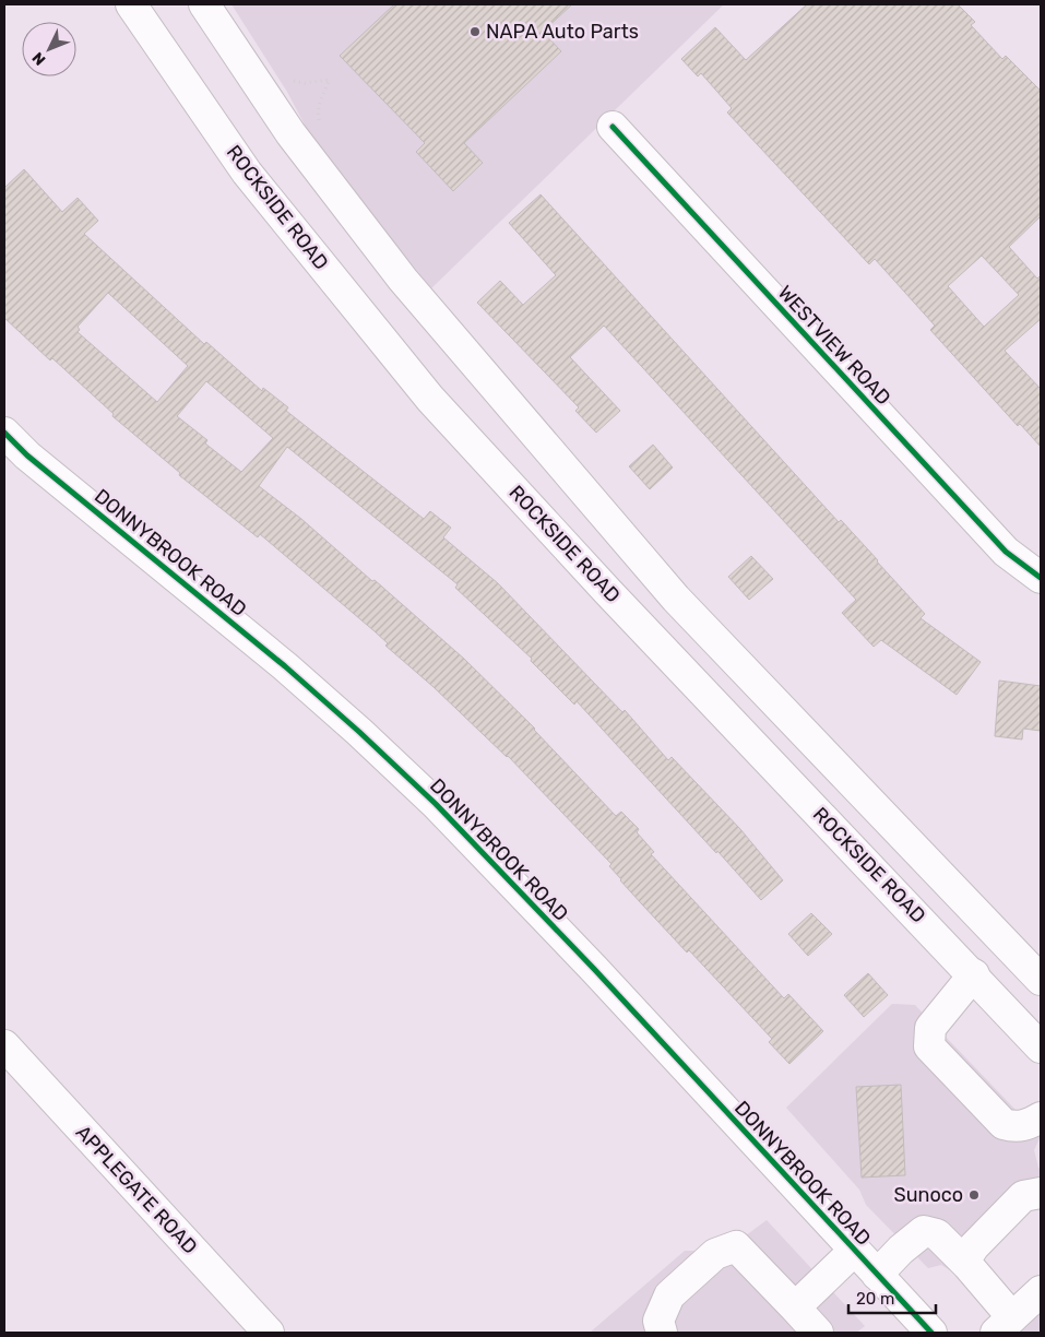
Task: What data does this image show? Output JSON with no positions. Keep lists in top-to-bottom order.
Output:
{
  "streets": {
    "main road": [
      "ROCKSIDE ROAD",
      "WESTVIEW ROAD",
      "DONNYBROOK ROAD",
      "APPLEGATE ROAD"
    ]
  },
  "places": ["NAPA Auto Parts", "Sunoco"],
  "scale_bar": "20 m",
  "north": "bottom left"
}
